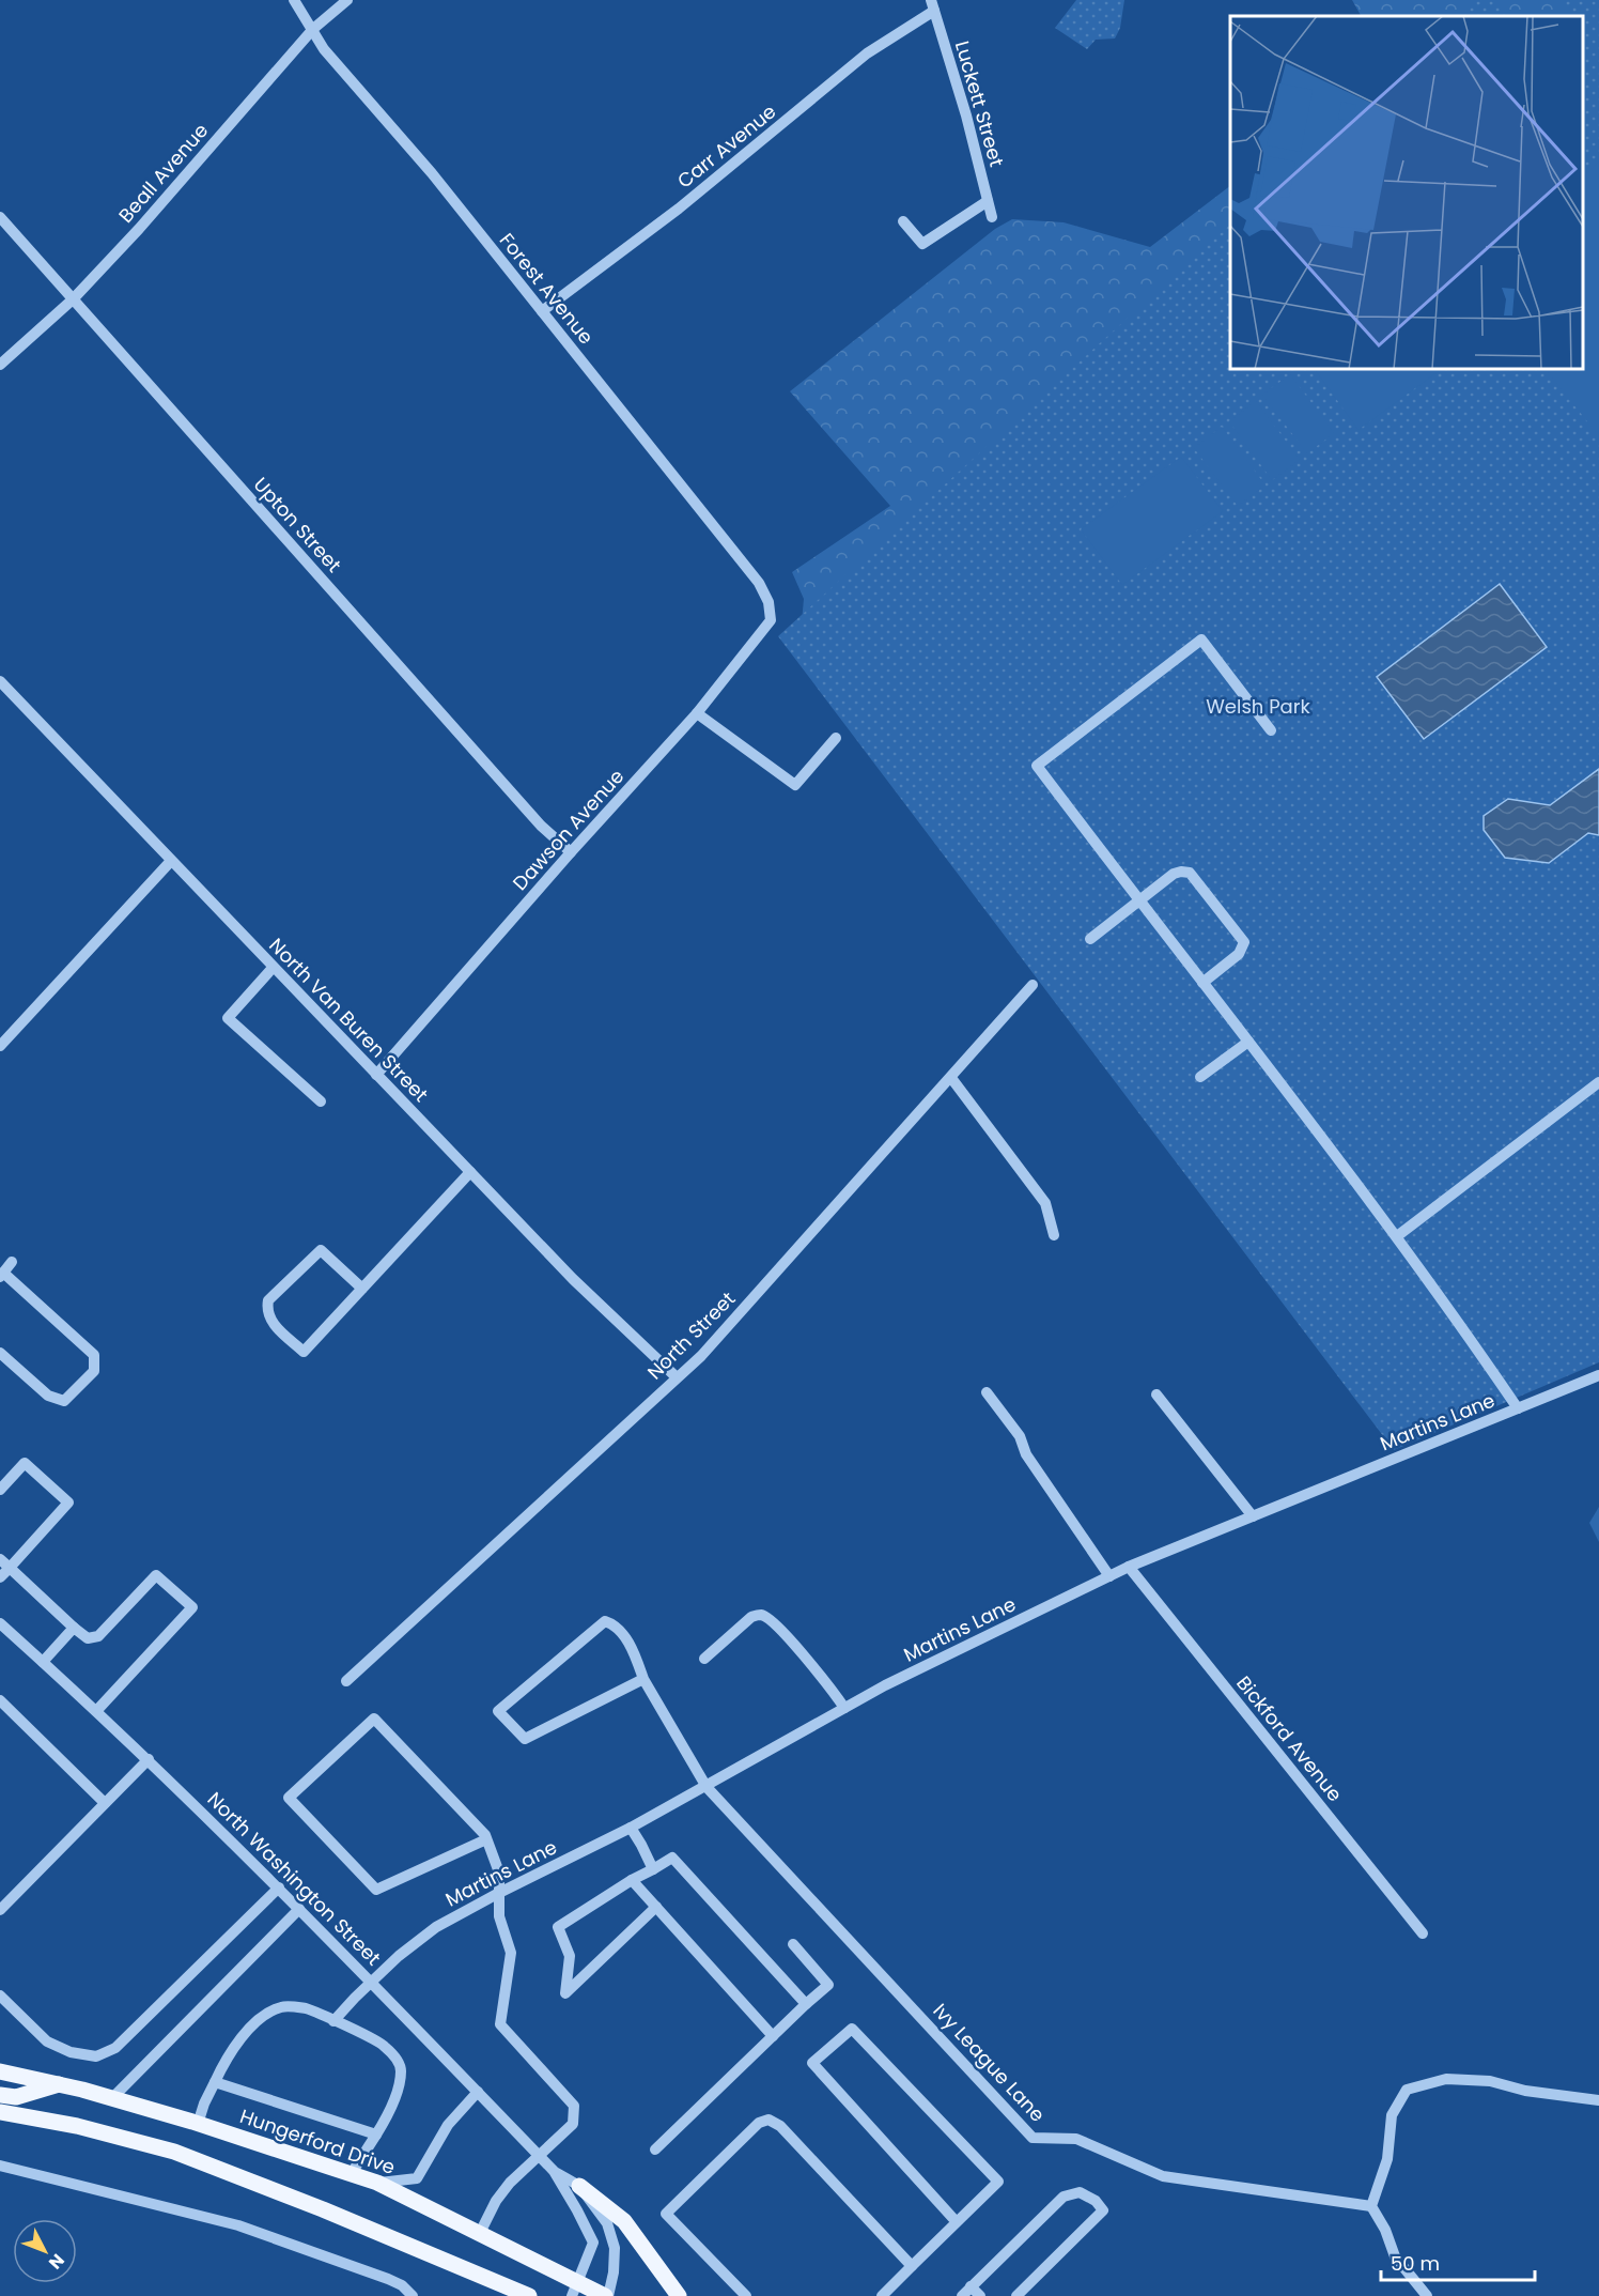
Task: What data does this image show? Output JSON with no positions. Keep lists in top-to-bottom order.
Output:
{
  "streets": {
    "main road": ["Hungerford Drive"],
    "street": [
      "Luckett Street",
      "Carr Avenue",
      "Beall Avenue",
      "Forest Avenue",
      "Upton Street",
      "Dawson Avenue",
      "North Van Buren Street",
      "North Street",
      "Martins Lane",
      "Bickford Avenue",
      "North Washington Street",
      "Ivy League Lane"
    ]
  },
  "crossings": [
    ["Luckett Street", "Carr Avenue"],
    ["Carr Avenue", "Forest Avenue"],
    ["Beall Avenue", "Forest Avenue"],
    ["Beall Avenue", "Upton Street"],
    ["Forest Avenue", "Dawson Avenue"],
    ["Upton Street", "Dawson Avenue"],
    ["Dawson Avenue", "North Van Buren Street"],
    ["North Van Buren Street", "North Street"],
    ["Martins Lane", "Bickford Avenue"],
    ["Martins Lane", "North Washington Street"],
    ["Martins Lane", "Ivy League Lane"],
    ["North Washington Street", "Hungerford Drive"]
  ],
  "parks": ["Welsh Park"],
  "scale_bar": "50 m",
  "north": "bottom right"
}
